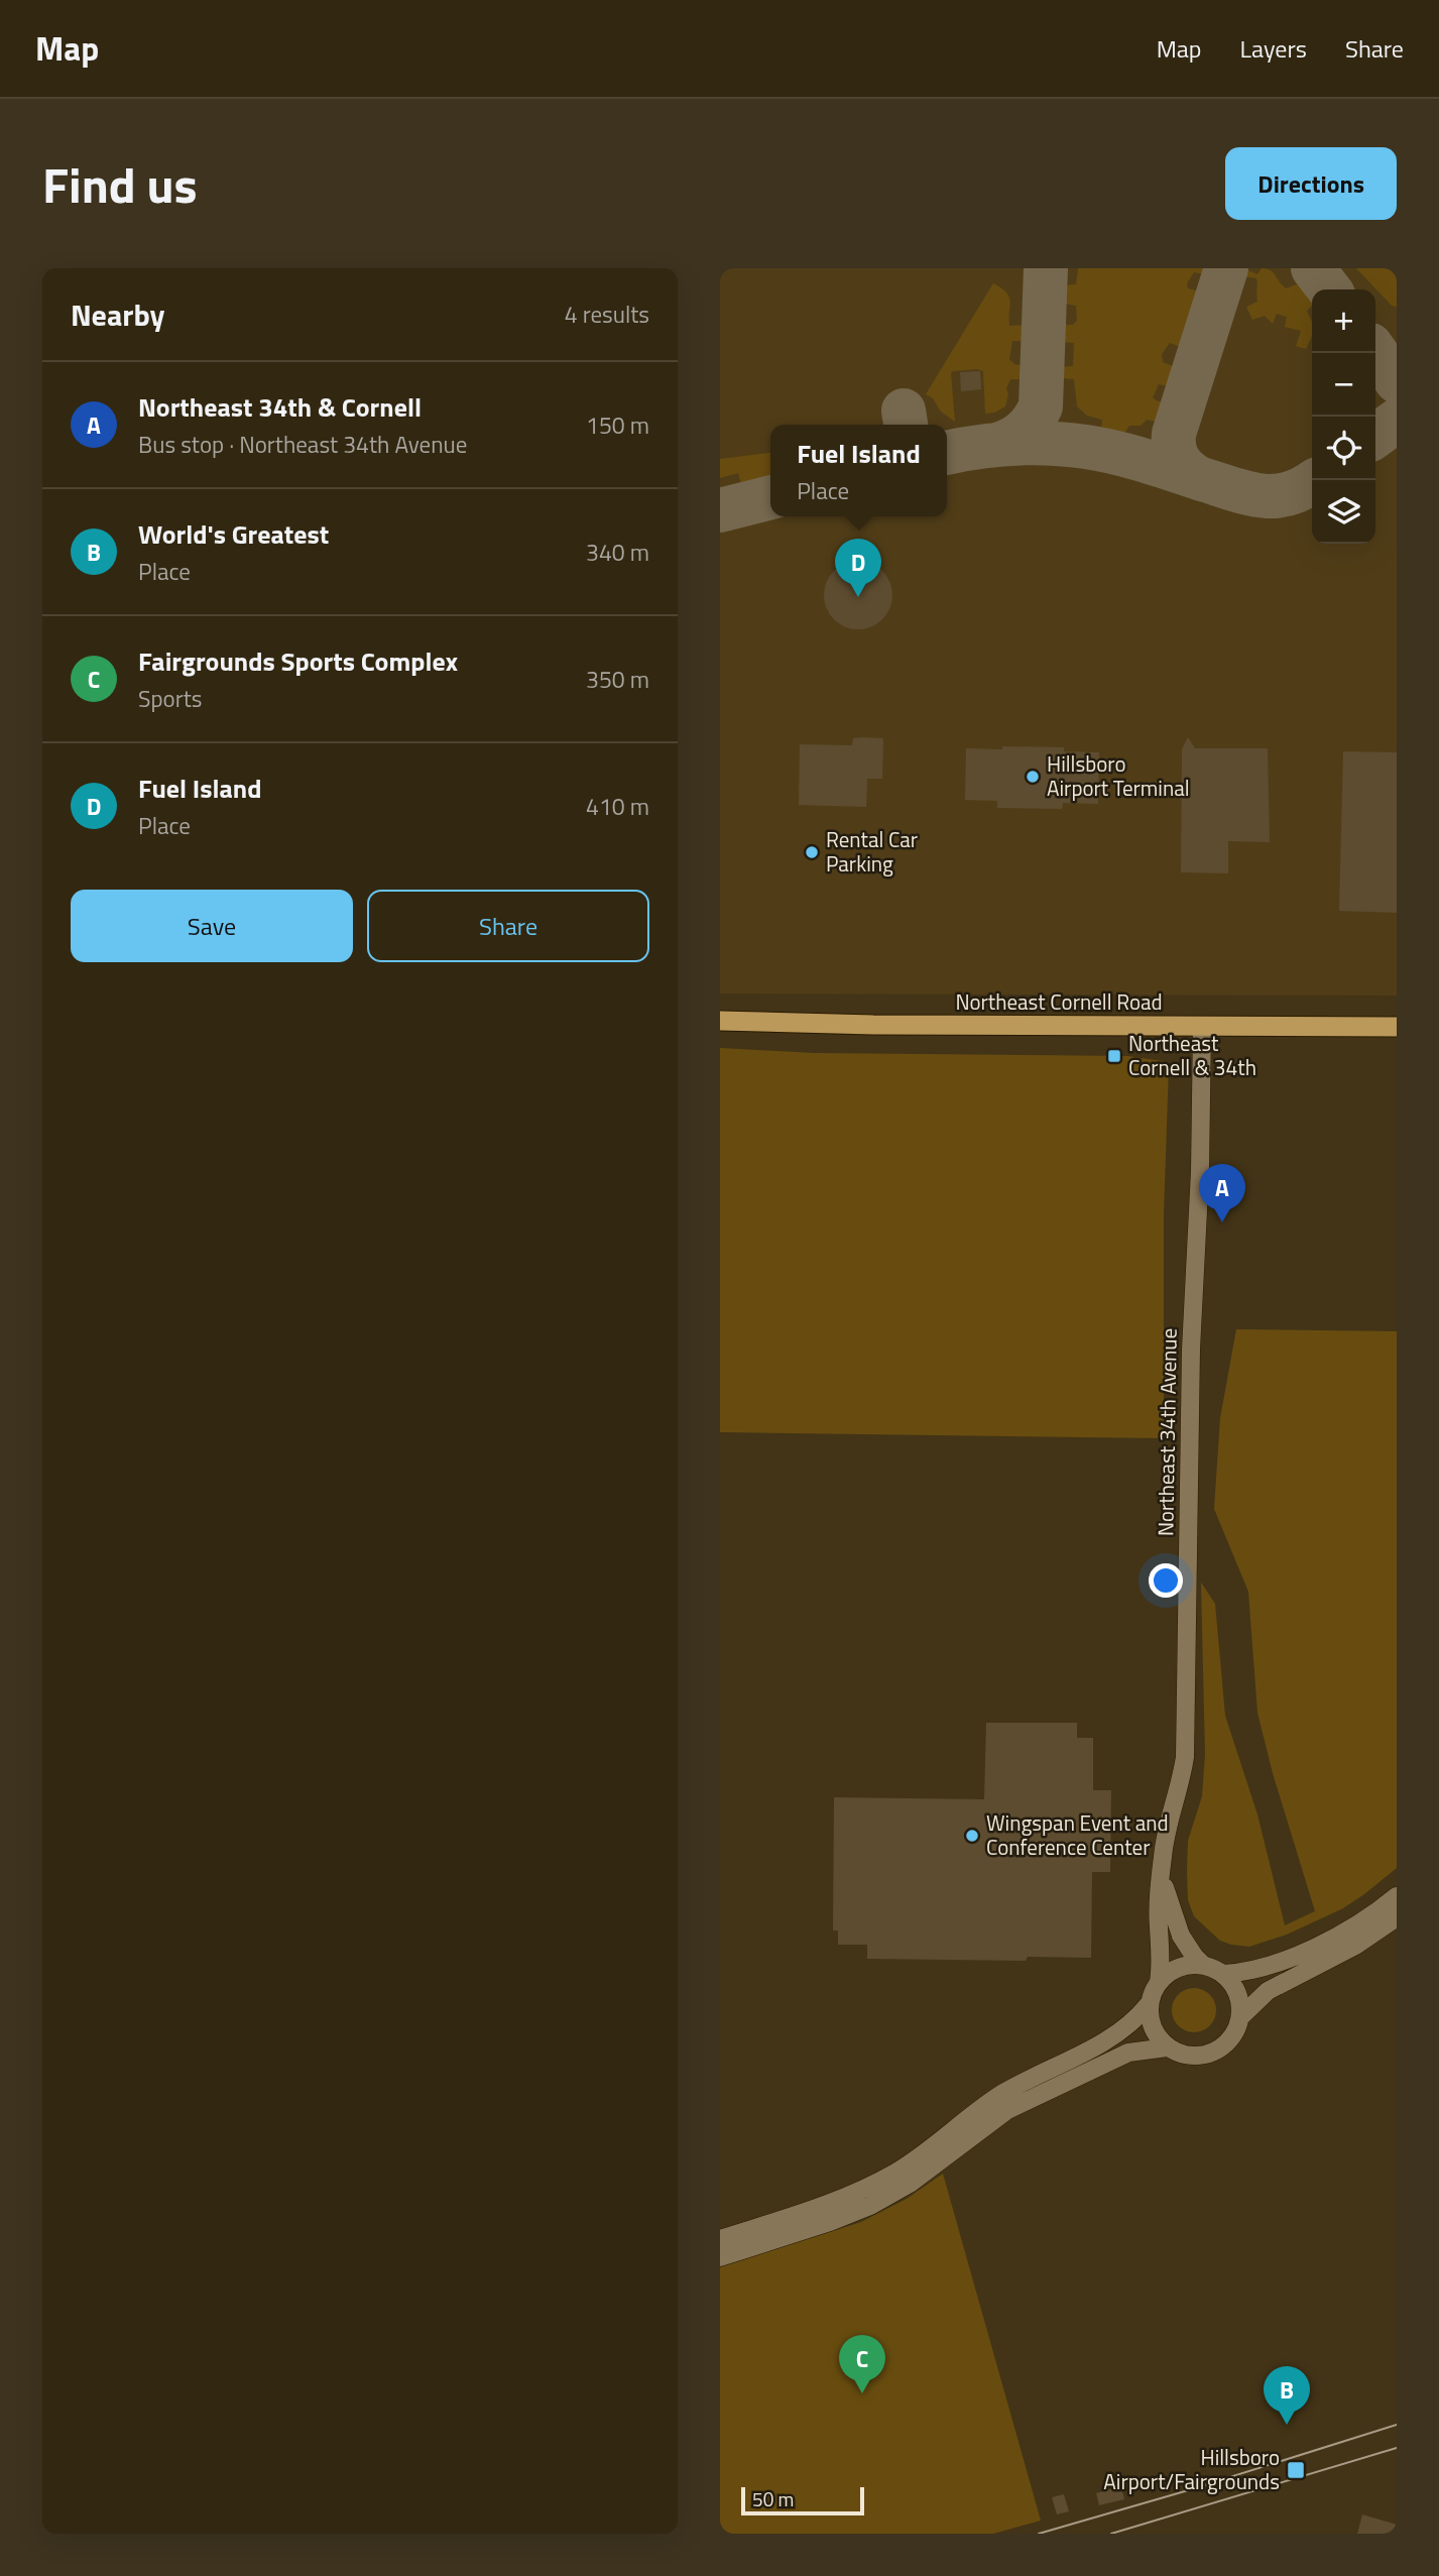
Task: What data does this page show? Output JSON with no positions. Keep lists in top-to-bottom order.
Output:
{
  "streets": {
    "highway": ["Northeast Cornell Road"],
    "street": ["Northeast 34th Avenue"]
  },
  "crossings": [
    ["Northeast Cornell Road", "Northeast 34th Avenue"]
  ],
  "places": {
    "other": ["Hillsboro Airport Terminal", "Rental Car Parking", "Wingspan Event and Conference Center"],
    "transit": ["Northeast Cornell & 34th", "Hillsboro Airport/Fairgrounds"]
  },
  "scale_bar": "50 m",
  "page": {
    "header": "Map",
    "nav": ["Map", "Layers", "Share"],
    "title": "Find us",
    "buttons": [
      "Directions",
      ["Save", "Share"]
    ],
    "heading": ["Nearby", "4 results"],
    "map_buttons": ["+", "−"],
    "list": [
      {
        "mark": "A",
        "name": "Northeast 34th & Cornell",
        "note": "Bus stop · Northeast 34th Avenue",
        "value": "150 m"
      },
      {
        "mark": "B",
        "name": "World's Greatest",
        "note": "Place",
        "value": "340 m"
      },
      {
        "mark": "C",
        "name": "Fairgrounds Sports Complex",
        "note": "Sports",
        "value": "350 m"
      },
      {
        "mark": "D",
        "name": "Fuel Island",
        "note": "Place",
        "value": "410 m"
      }
    ],
    "popup": ["Fuel Island", "Place"],
    "pins": [
      "D",
      "A",
      "C",
      "B"
    ],
    "scale": "50 m"
  }
}
